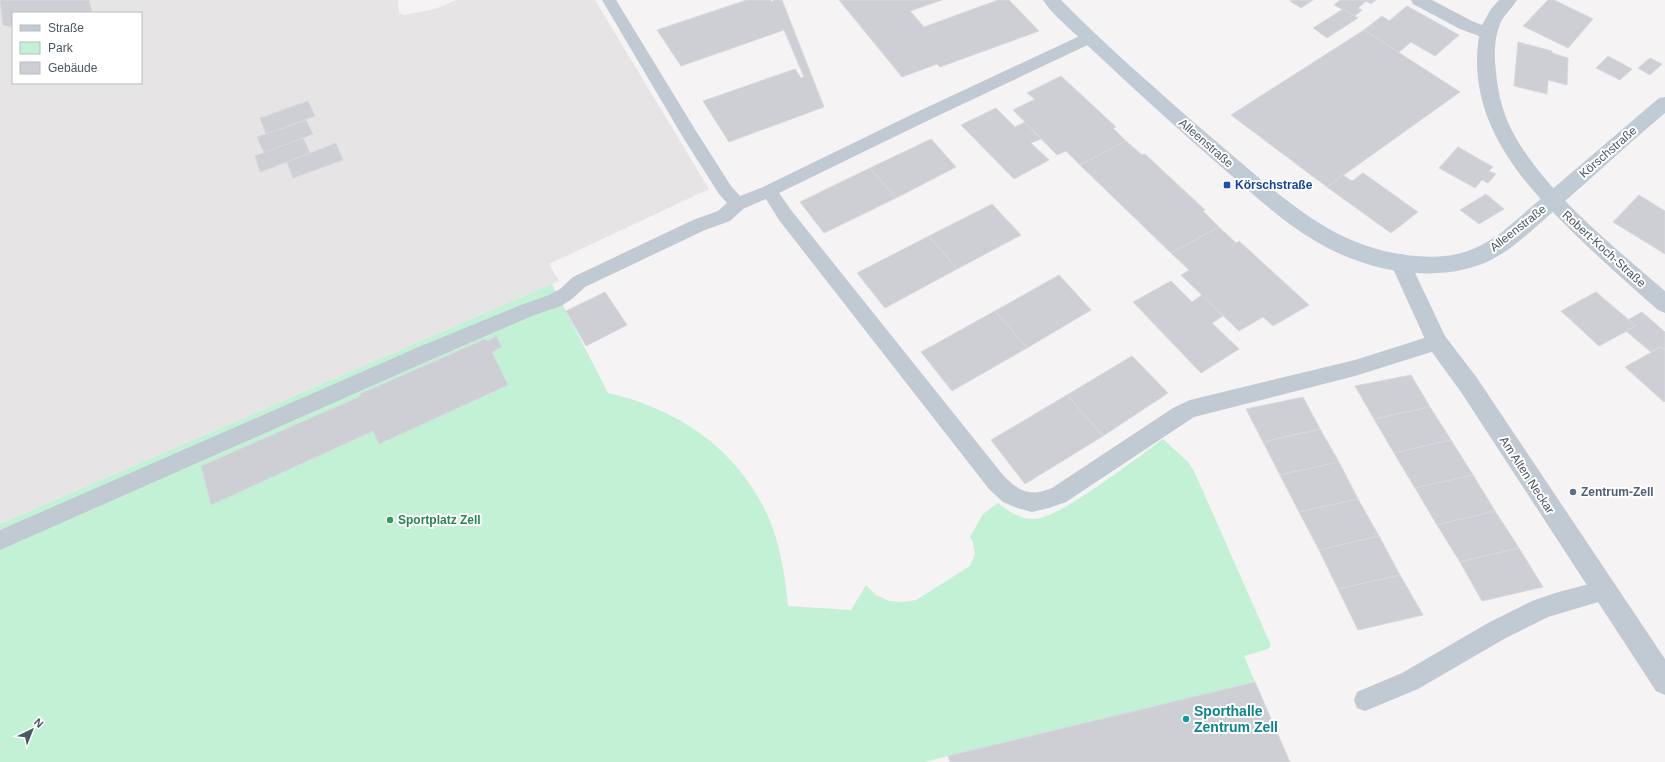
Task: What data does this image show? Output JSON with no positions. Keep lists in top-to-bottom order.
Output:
{
  "streets": {
    "street": [
      "Alleenstraße",
      "Körschstraße",
      "Robert-Koch-Straße",
      "Am Alten Neckar"
    ]
  },
  "crossings": [
    ["Alleenstraße", "Körschstraße"],
    ["Alleenstraße", "Robert-Koch-Straße"],
    ["Alleenstraße", "Am Alten Neckar"],
    ["Körschstraße", "Robert-Koch-Straße"]
  ],
  "places": {
    "transit": ["Körschstraße"],
    "other": ["Zentrum-Zell", "Sportplatz Zell", "Sporthalle Zentrum Zell"]
  },
  "legend": ["Straße", "Park", "Gebäude"],
  "north": "top right"
}
